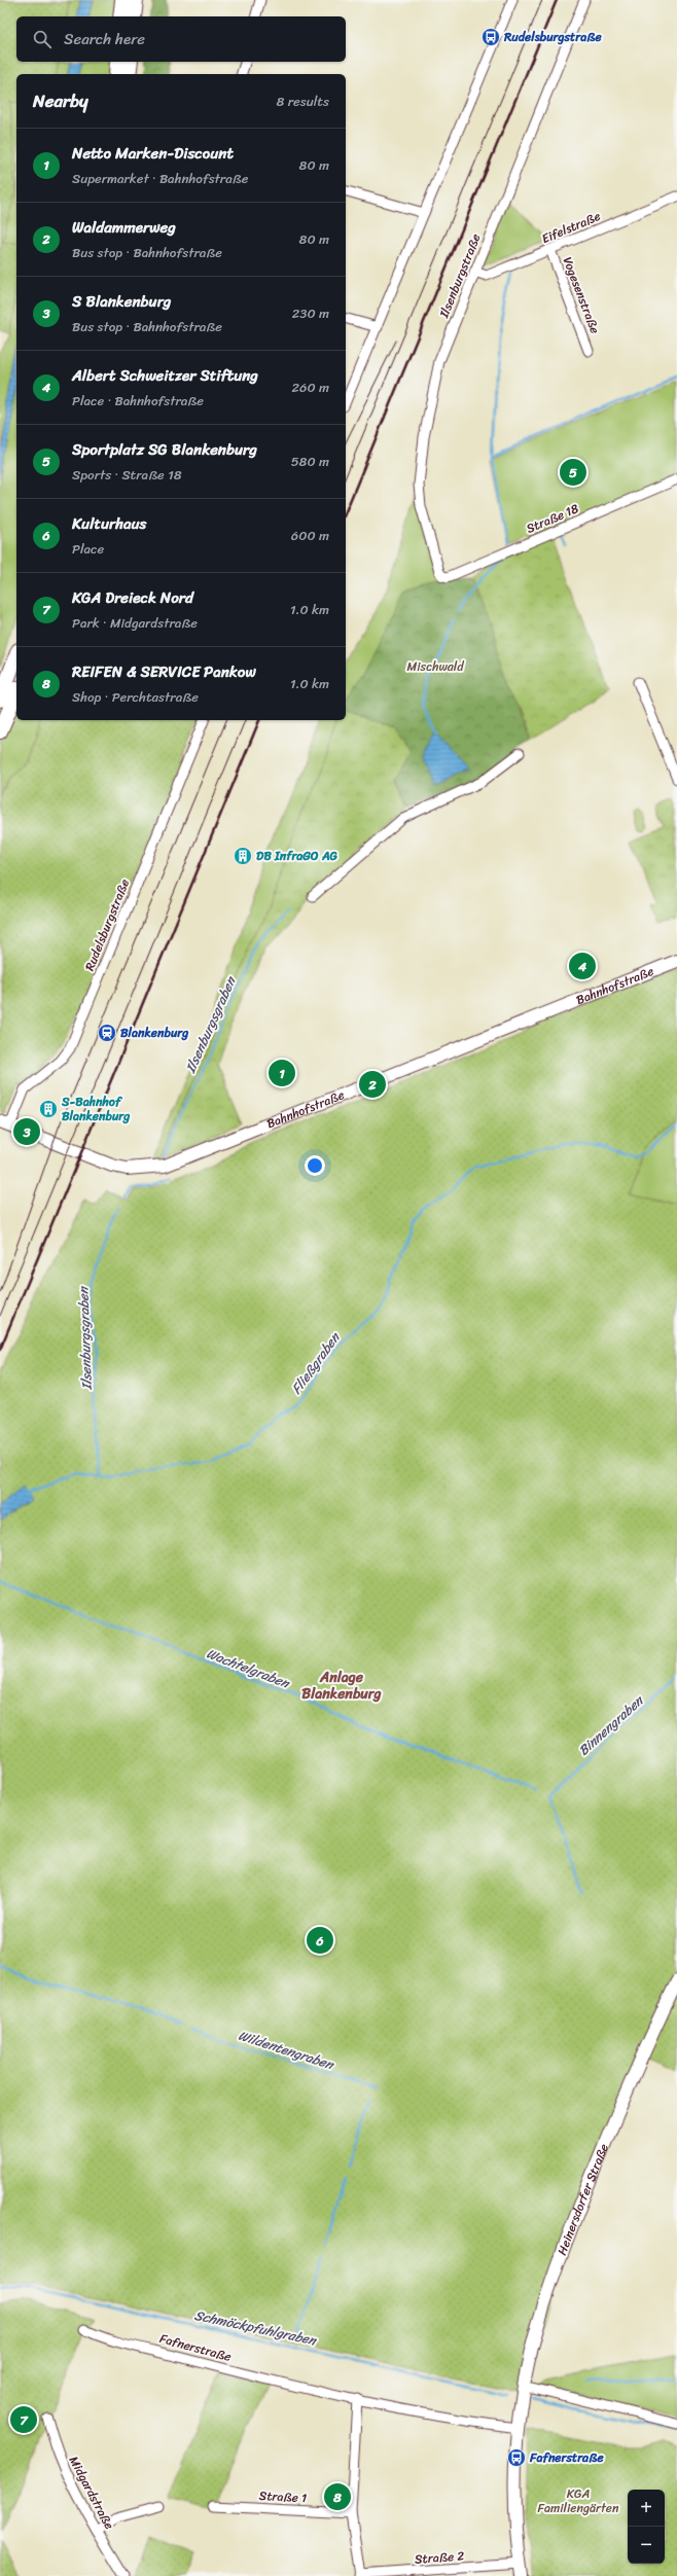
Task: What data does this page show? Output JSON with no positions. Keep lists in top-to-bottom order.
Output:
{
  "streets": {
    "main road": ["Bahnhofstraße", "Heinersdorfer Straße"],
    "street": [
      "Eifelstraße",
      "Ilsenburgstraße",
      "Vogesenstraße",
      "Straße 18",
      "Rudelsburgstraße",
      "Fafnerstraße",
      "Midgardstraße",
      "Straße 1",
      "Straße 2"
    ]
  },
  "crossings": [
    ["Eifelstraße", "Ilsenburgstraße"],
    ["Eifelstraße", "Vogesenstraße"],
    ["Ilsenburgstraße", "Straße 18"],
    ["Rudelsburgstraße", "Bahnhofstraße"],
    ["Heinersdorfer Straße", "Fafnerstraße"],
    ["Heinersdorfer Straße", "Straße 2"]
  ],
  "districts": ["Anlage Blankenburg"],
  "water": [
    "Ilsenburgsgraben",
    "Fließgraben",
    "Wachtelgraben",
    "Binnengraben",
    "Wildentengraben",
    "Schmöckpfuhlgraben"
  ],
  "parks": ["Mischwald", "KGA Familiengärten"],
  "places": {
    "bus stop": ["Rudelsburgstraße", "Fafnerstraße"],
    "building": ["DB InfraGO AG", "S-Bahnhof Blankenburg"],
    "station": ["Blankenburg"]
  },
  "page": {
    "search": "Search here",
    "heading": ["Nearby", "8 results"],
    "list": [
      {
        "mark": "1",
        "name": "Netto Marken-Discount",
        "note": "Supermarket · Bahnhofstraße",
        "value": "80 m"
      },
      {
        "mark": "2",
        "name": "Waldammerweg",
        "note": "Bus stop · Bahnhofstraße",
        "value": "80 m"
      },
      {
        "mark": "3",
        "name": "S Blankenburg",
        "note": "Bus stop · Bahnhofstraße",
        "value": "230 m"
      },
      {
        "mark": "4",
        "name": "Albert Schweitzer Stiftung",
        "note": "Place · Bahnhofstraße",
        "value": "260 m"
      },
      {
        "mark": "5",
        "name": "Sportplatz SG Blankenburg",
        "note": "Sports · Straße 18",
        "value": "580 m"
      },
      {
        "mark": "6",
        "name": "Kulturhaus",
        "note": "Place",
        "value": "600 m"
      },
      {
        "mark": "7",
        "name": "KGA Dreieck Nord",
        "note": "Park · Midgardstraße",
        "value": "1.0 km"
      },
      {
        "mark": "8",
        "name": "REIFEN & SERVICE Pankow",
        "note": "Shop · Perchtastraße",
        "value": "1.0 km"
      }
    ],
    "pins": [
      "5",
      "4",
      "1",
      "2",
      "3",
      "6",
      "7",
      "8"
    ],
    "map_buttons": ["+", "−"]
  }
}
